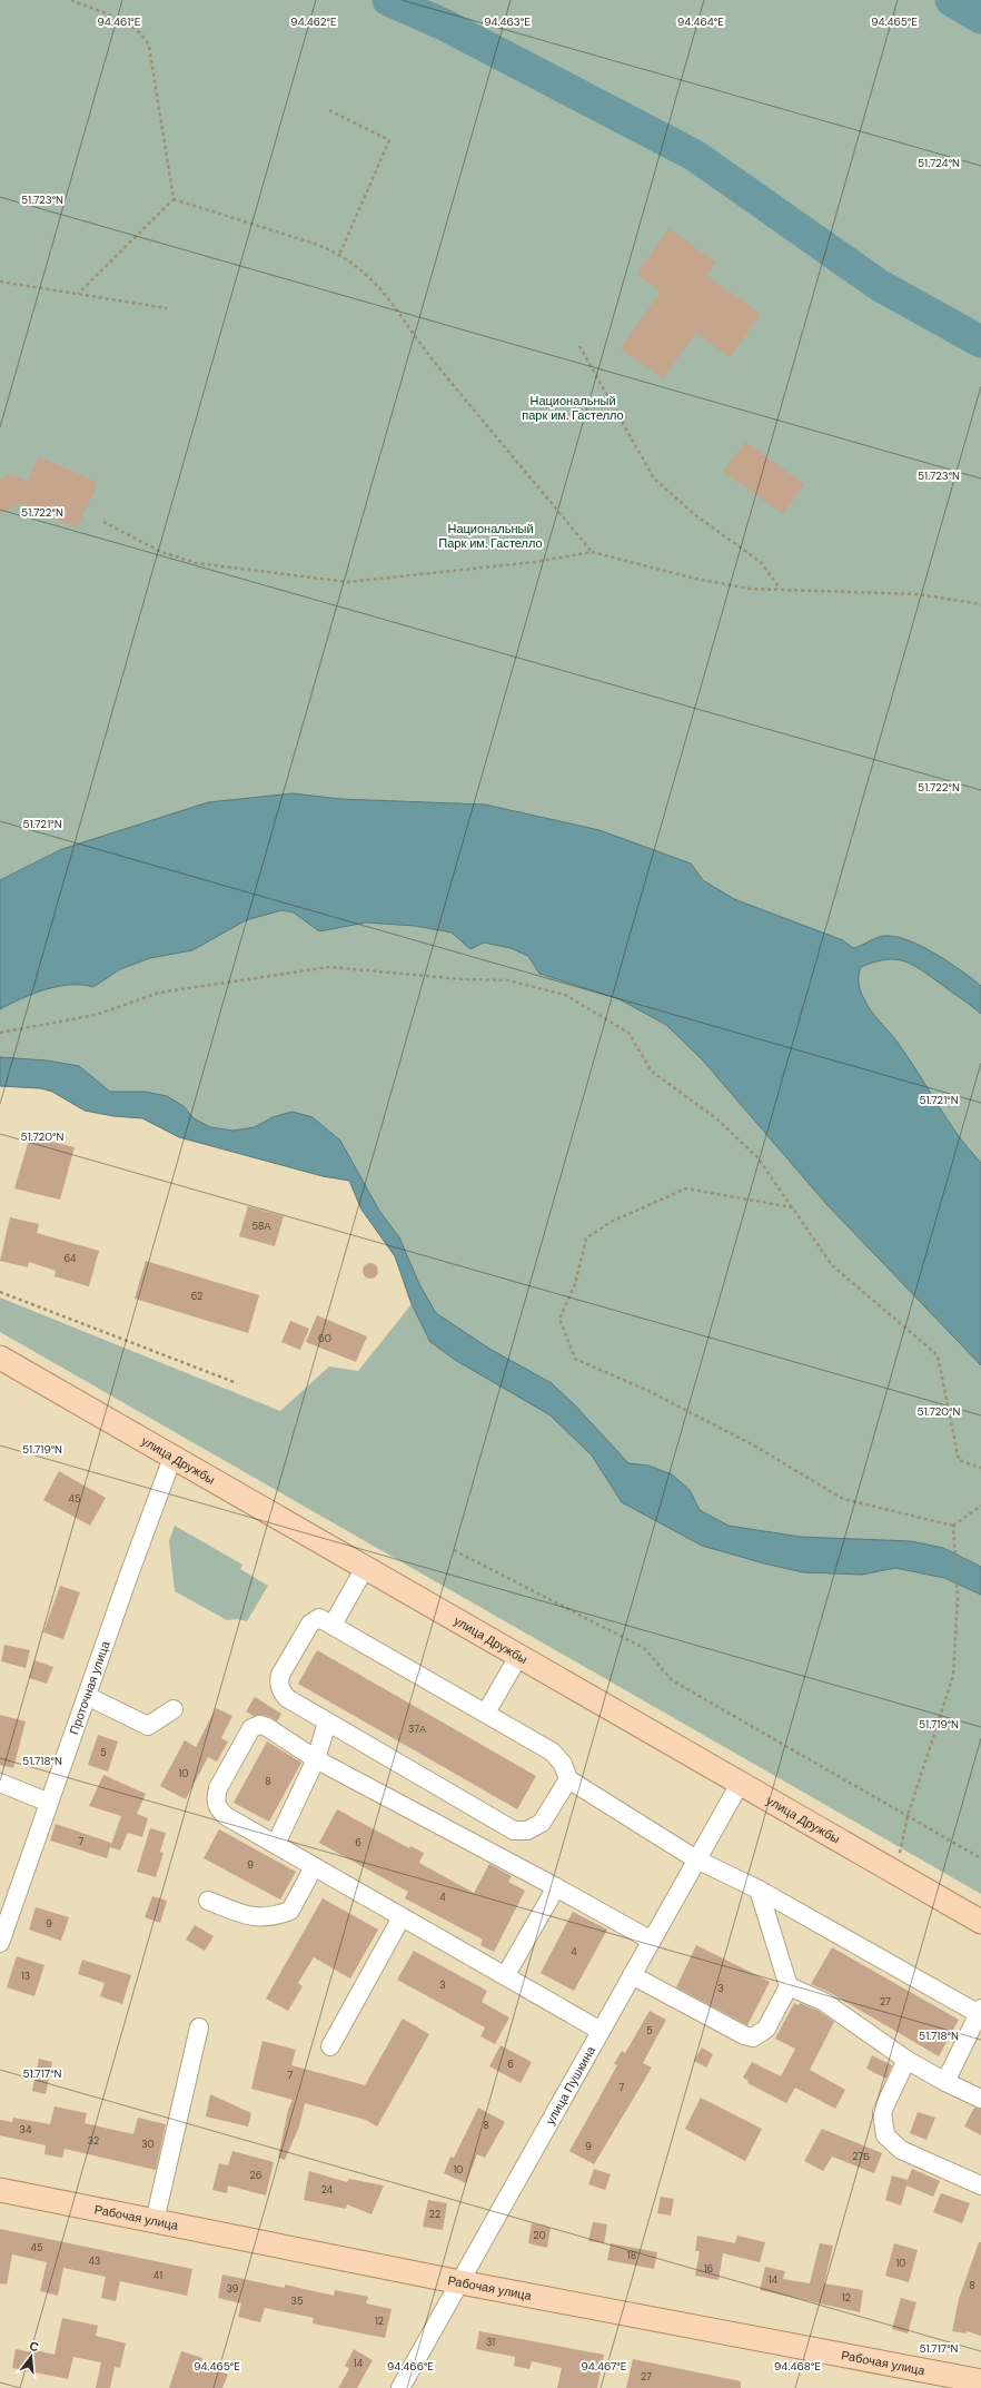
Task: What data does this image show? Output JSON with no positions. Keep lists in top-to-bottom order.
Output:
{
  "streets": {
    "main road": ["улица Дружбы", "Рабочая улица"],
    "street": ["Проточная улица", "улица Пушкина"]
  },
  "crossings": [
    ["улица Дружбы", "Проточная улица"],
    ["улица Дружбы", "улица Пушкина"],
    ["улица Пушкина", "Рабочая улица"]
  ],
  "parks": ["Национальный парк им. Гастелло", "Национальный Парк им. Гастелло"],
  "house_numbers": [
    "58А",
    "64",
    "62",
    "60",
    "45",
    "37А",
    "5",
    "10",
    "8",
    "7",
    "6",
    "9",
    "4",
    "9",
    "4",
    "13",
    "3",
    "3",
    "27",
    "5",
    "6",
    "7",
    "7",
    "8",
    "34",
    "32",
    "30",
    "9",
    "27Б",
    "10",
    "26",
    "24",
    "22",
    "20",
    "45",
    "18",
    "43",
    "10",
    "16",
    "41",
    "14",
    "8",
    "39",
    "12",
    "35",
    "12",
    "31",
    "14",
    "27"
  ],
  "north": "top",
  "coordinates": [
    "94.461°E",
    "94.462°E",
    "94.463°E",
    "94.464°E",
    "94.465°E",
    "51.724°N",
    "51.723°N",
    "51.722°N",
    "51.721°N",
    "51.720°N",
    "51.719°N",
    "51.718°N",
    "51.717°N",
    "94.466°E",
    "94.467°E",
    "94.468°E"
  ]
}
